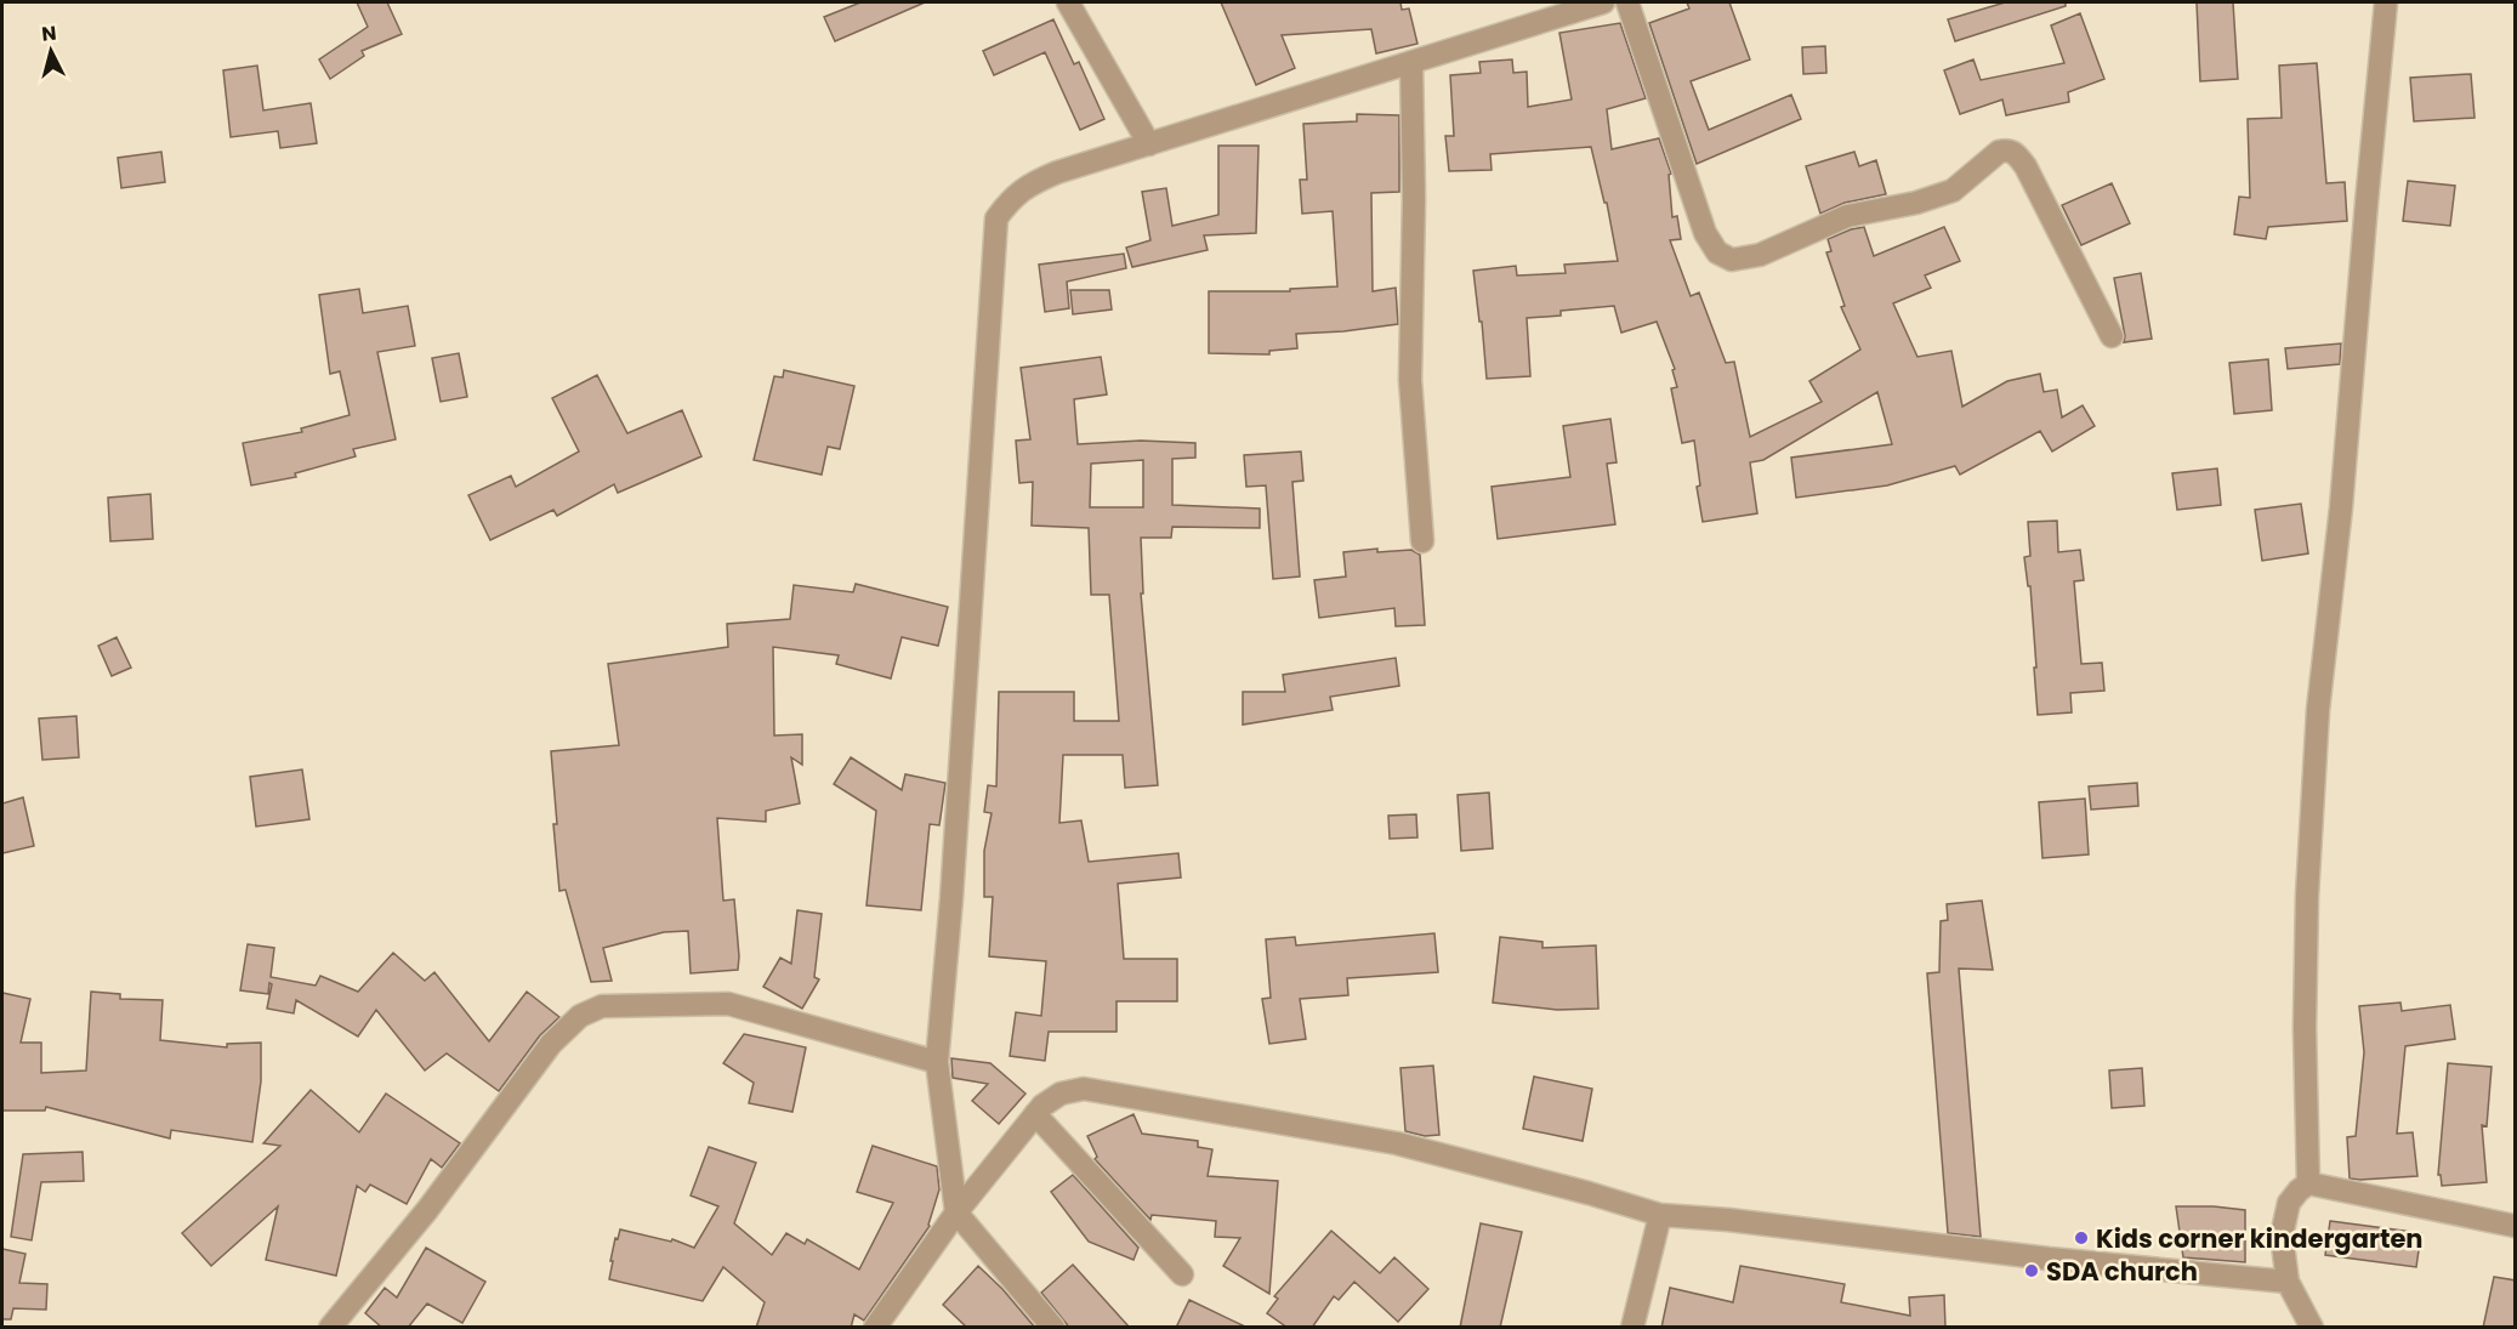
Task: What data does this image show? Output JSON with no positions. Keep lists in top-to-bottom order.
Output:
{
  "places": ["Kids corner kindergarten", "SDA church"],
  "north": "top"
}
